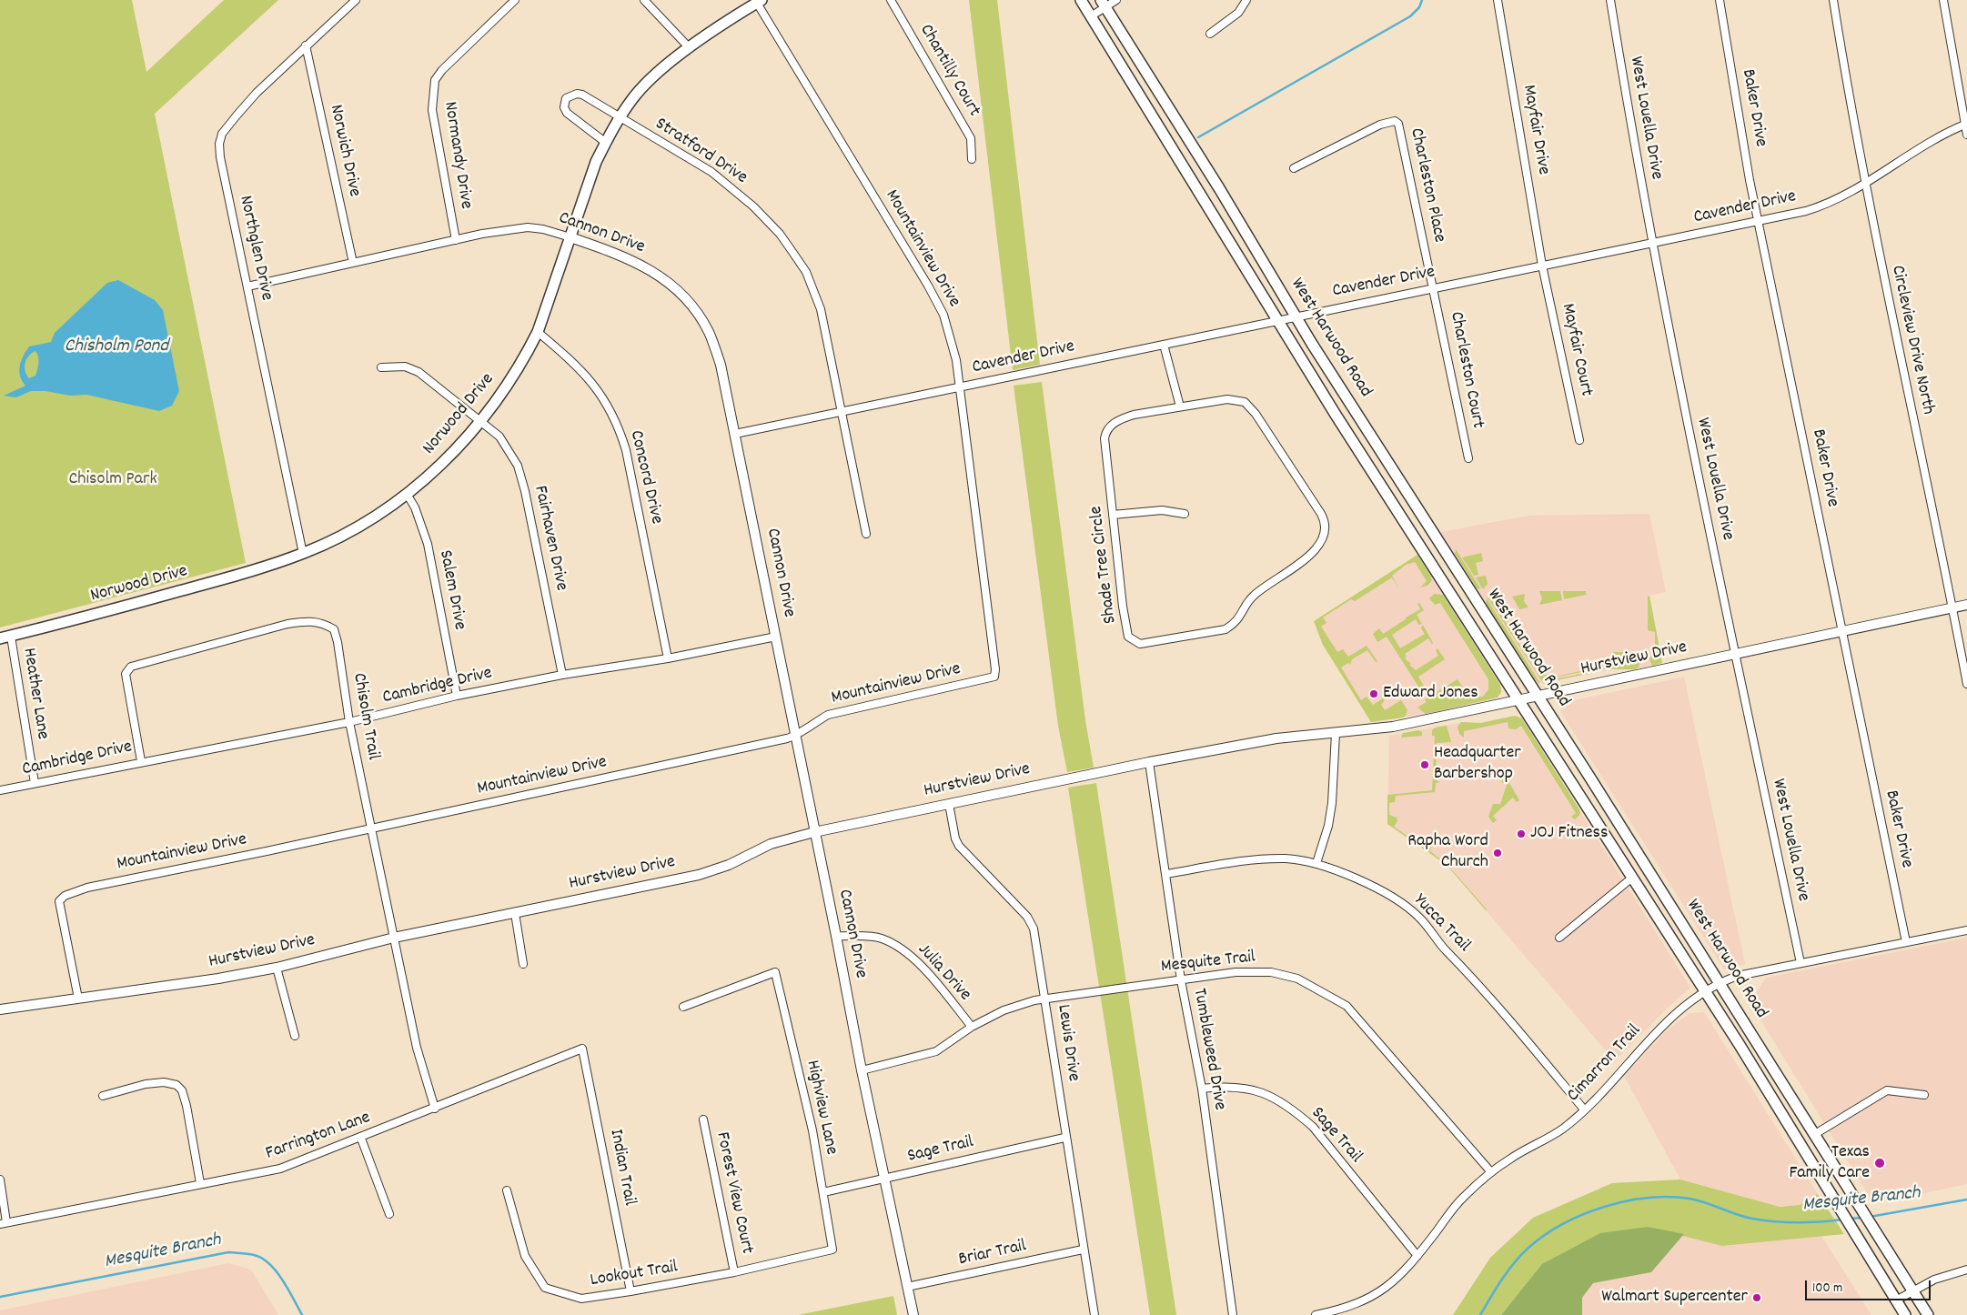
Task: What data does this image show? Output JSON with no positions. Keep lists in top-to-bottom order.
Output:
{
  "streets": {
    "main road": ["West Harwood Road", "Norwood Drive"],
    "street": [
      "Chantilly Court",
      "Baker Drive",
      "West Louella Drive",
      "Mayfair Drive",
      "Norwich Drive",
      "Stratford Drive",
      "Normandy Drive",
      "Charleston Place",
      "Cavender Drive",
      "Cannon Drive",
      "Northglen Drive",
      "Mountainview Drive",
      "Circleview Drive North",
      "Mayfair Court",
      "Charleston Court",
      "Concord Drive",
      "Fairhaven Drive",
      "Shade Tree Circle",
      "Salem Drive",
      "Hurstview Drive",
      "Cambridge Drive",
      "Heather Lane",
      "Chisolm Trail",
      "Yucca Trail",
      "Mesquite Trail",
      "Julia Drive",
      "Lewis Drive",
      "Tumbleweed Drive",
      "Cimarron Trail",
      "Highview Lane",
      "Sage Trail",
      "Farrington Lane",
      "Indian Trail",
      "Forest View Court",
      "Briar Trail",
      "Lookout Trail"
    ]
  },
  "crossings": [
    ["Baker Drive", "Cavender Drive"],
    ["Baker Drive", "Hurstview Drive"],
    ["Baker Drive", "Cimarron Trail"],
    ["West Louella Drive", "Cavender Drive"],
    ["West Louella Drive", "Hurstview Drive"],
    ["West Louella Drive", "Cimarron Trail"],
    ["Mayfair Drive", "Cavender Drive"],
    ["Mayfair Drive", "Mayfair Court"],
    ["Norwich Drive", "Cannon Drive"],
    ["Norwich Drive", "Northglen Drive"],
    ["Stratford Drive", "Cavender Drive"],
    ["Stratford Drive", "Norwood Drive"],
    ["Normandy Drive", "Cannon Drive"],
    ["Charleston Place", "Cavender Drive"],
    ["Charleston Place", "Charleston Court"],
    ["Cavender Drive", "Cannon Drive"],
    ["Cavender Drive", "Mountainview Drive"],
    ["Cavender Drive", "West Harwood Road"],
    ["Cavender Drive", "Circleview Drive North"],
    ["Cavender Drive", "Mayfair Court"],
    ["Cavender Drive", "Charleston Court"],
    ["Cannon Drive", "Northglen Drive"],
    ["Cannon Drive", "Mountainview Drive"],
    ["Cannon Drive", "Norwood Drive"],
    ["Cannon Drive", "Hurstview Drive"],
    ["Cannon Drive", "Cambridge Drive"],
    ["Cannon Drive", "Mesquite Trail"],
    ["Cannon Drive", "Julia Drive"],
    ["Cannon Drive", "Sage Trail"],
    ["Cannon Drive", "Briar Trail"],
    ["Northglen Drive", "Norwood Drive"],
    ["Mountainview Drive", "Norwood Drive"],
    ["Mountainview Drive", "Hurstview Drive"],
    ["Mountainview Drive", "Chisolm Trail"],
    ["West Harwood Road", "Hurstview Drive"],
    ["West Harwood Road", "Cimarron Trail"],
    ["Circleview Drive North", "Hurstview Drive"],
    ["Norwood Drive", "Concord Drive"],
    ["Norwood Drive", "Fairhaven Drive"],
    ["Norwood Drive", "Salem Drive"],
    ["Norwood Drive", "Heather Lane"],
    ["Concord Drive", "Cambridge Drive"],
    ["Fairhaven Drive", "Cambridge Drive"],
    ["Salem Drive", "Cambridge Drive"],
    ["Hurstview Drive", "Chisolm Trail"],
    ["Hurstview Drive", "Lewis Drive"],
    ["Hurstview Drive", "Tumbleweed Drive"],
    ["Cambridge Drive", "Heather Lane"],
    ["Cambridge Drive", "Chisolm Trail"],
    ["Chisolm Trail", "Farrington Lane"],
    ["Yucca Trail", "Tumbleweed Drive"],
    ["Yucca Trail", "Cimarron Trail"],
    ["Mesquite Trail", "Julia Drive"],
    ["Mesquite Trail", "Lewis Drive"],
    ["Mesquite Trail", "Tumbleweed Drive"],
    ["Mesquite Trail", "Cimarron Trail"],
    ["Lewis Drive", "Sage Trail"],
    ["Lewis Drive", "Briar Trail"],
    ["Tumbleweed Drive", "Sage Trail"],
    ["Cimarron Trail", "Sage Trail"],
    ["Highview Lane", "Sage Trail"],
    ["Highview Lane", "Lookout Trail"],
    ["Farrington Lane", "Indian Trail"],
    ["Indian Trail", "Lookout Trail"],
    ["Forest View Court", "Lookout Trail"]
  ],
  "water": ["Chisholm Pond", "Mesquite Branch"],
  "parks": ["Chisolm Park"],
  "places": [
    "Edward Jones",
    "Headquarter Barbershop",
    "JOJ Fitness",
    "Rapha Word Church",
    "Texas Family Care",
    "Walmart Supercenter"
  ],
  "scale_bar": "100 m"
}
